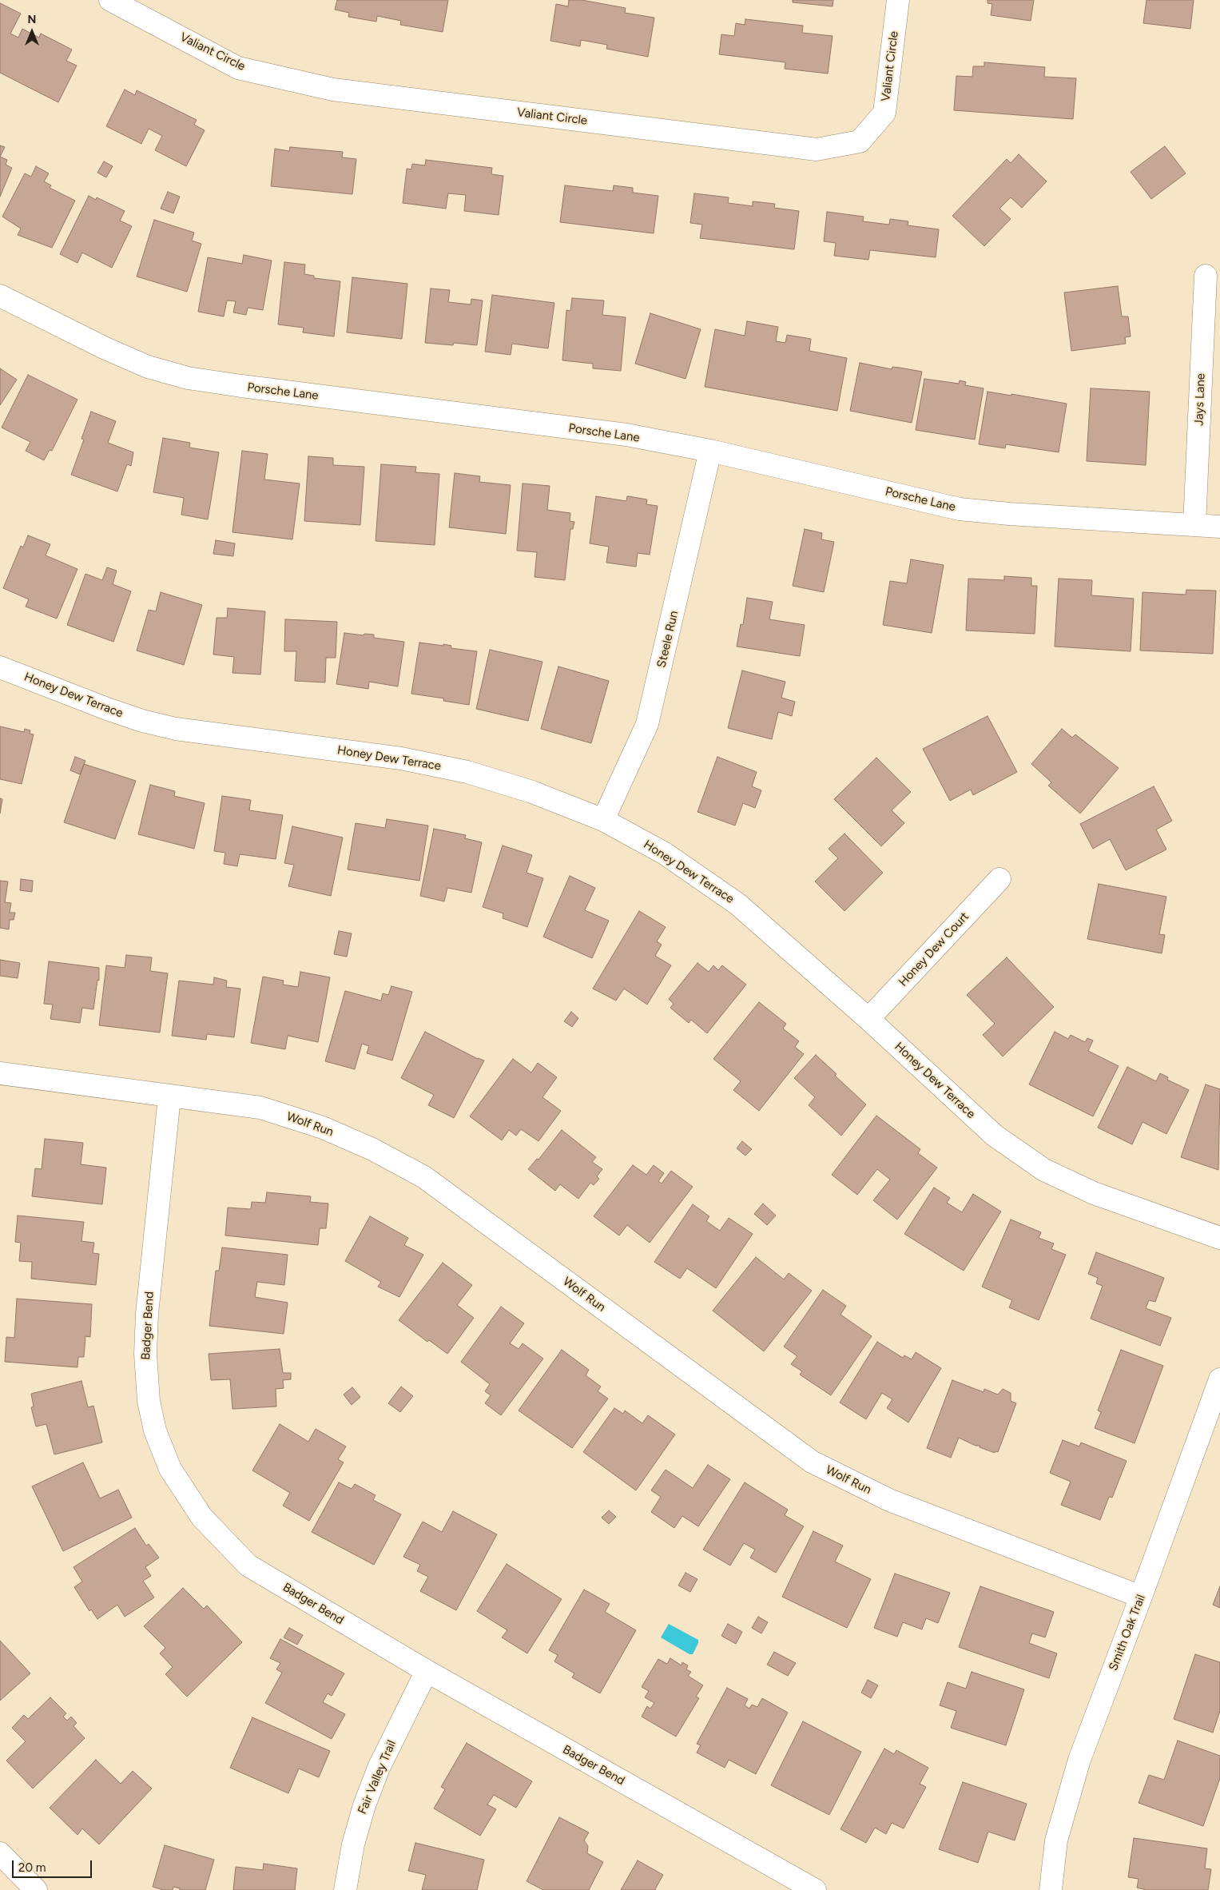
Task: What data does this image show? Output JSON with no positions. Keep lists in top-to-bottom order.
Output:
{
  "streets": {
    "street": [
      "Valiant Circle",
      "Porsche Lane",
      "Jays Lane",
      "Steele Run",
      "Honey Dew Terrace",
      "Honey Dew Court",
      "Wolf Run",
      "Badger Bend",
      "Smith Oak Trail",
      "Fair Valley Trail"
    ]
  },
  "crossings": [
    ["Porsche Lane", "Jays Lane"],
    ["Porsche Lane", "Steele Run"],
    ["Steele Run", "Honey Dew Terrace"],
    ["Honey Dew Terrace", "Honey Dew Court"],
    ["Wolf Run", "Badger Bend"],
    ["Wolf Run", "Smith Oak Trail"],
    ["Badger Bend", "Fair Valley Trail"]
  ],
  "scale_bar": "20 m",
  "north": "top"
}
